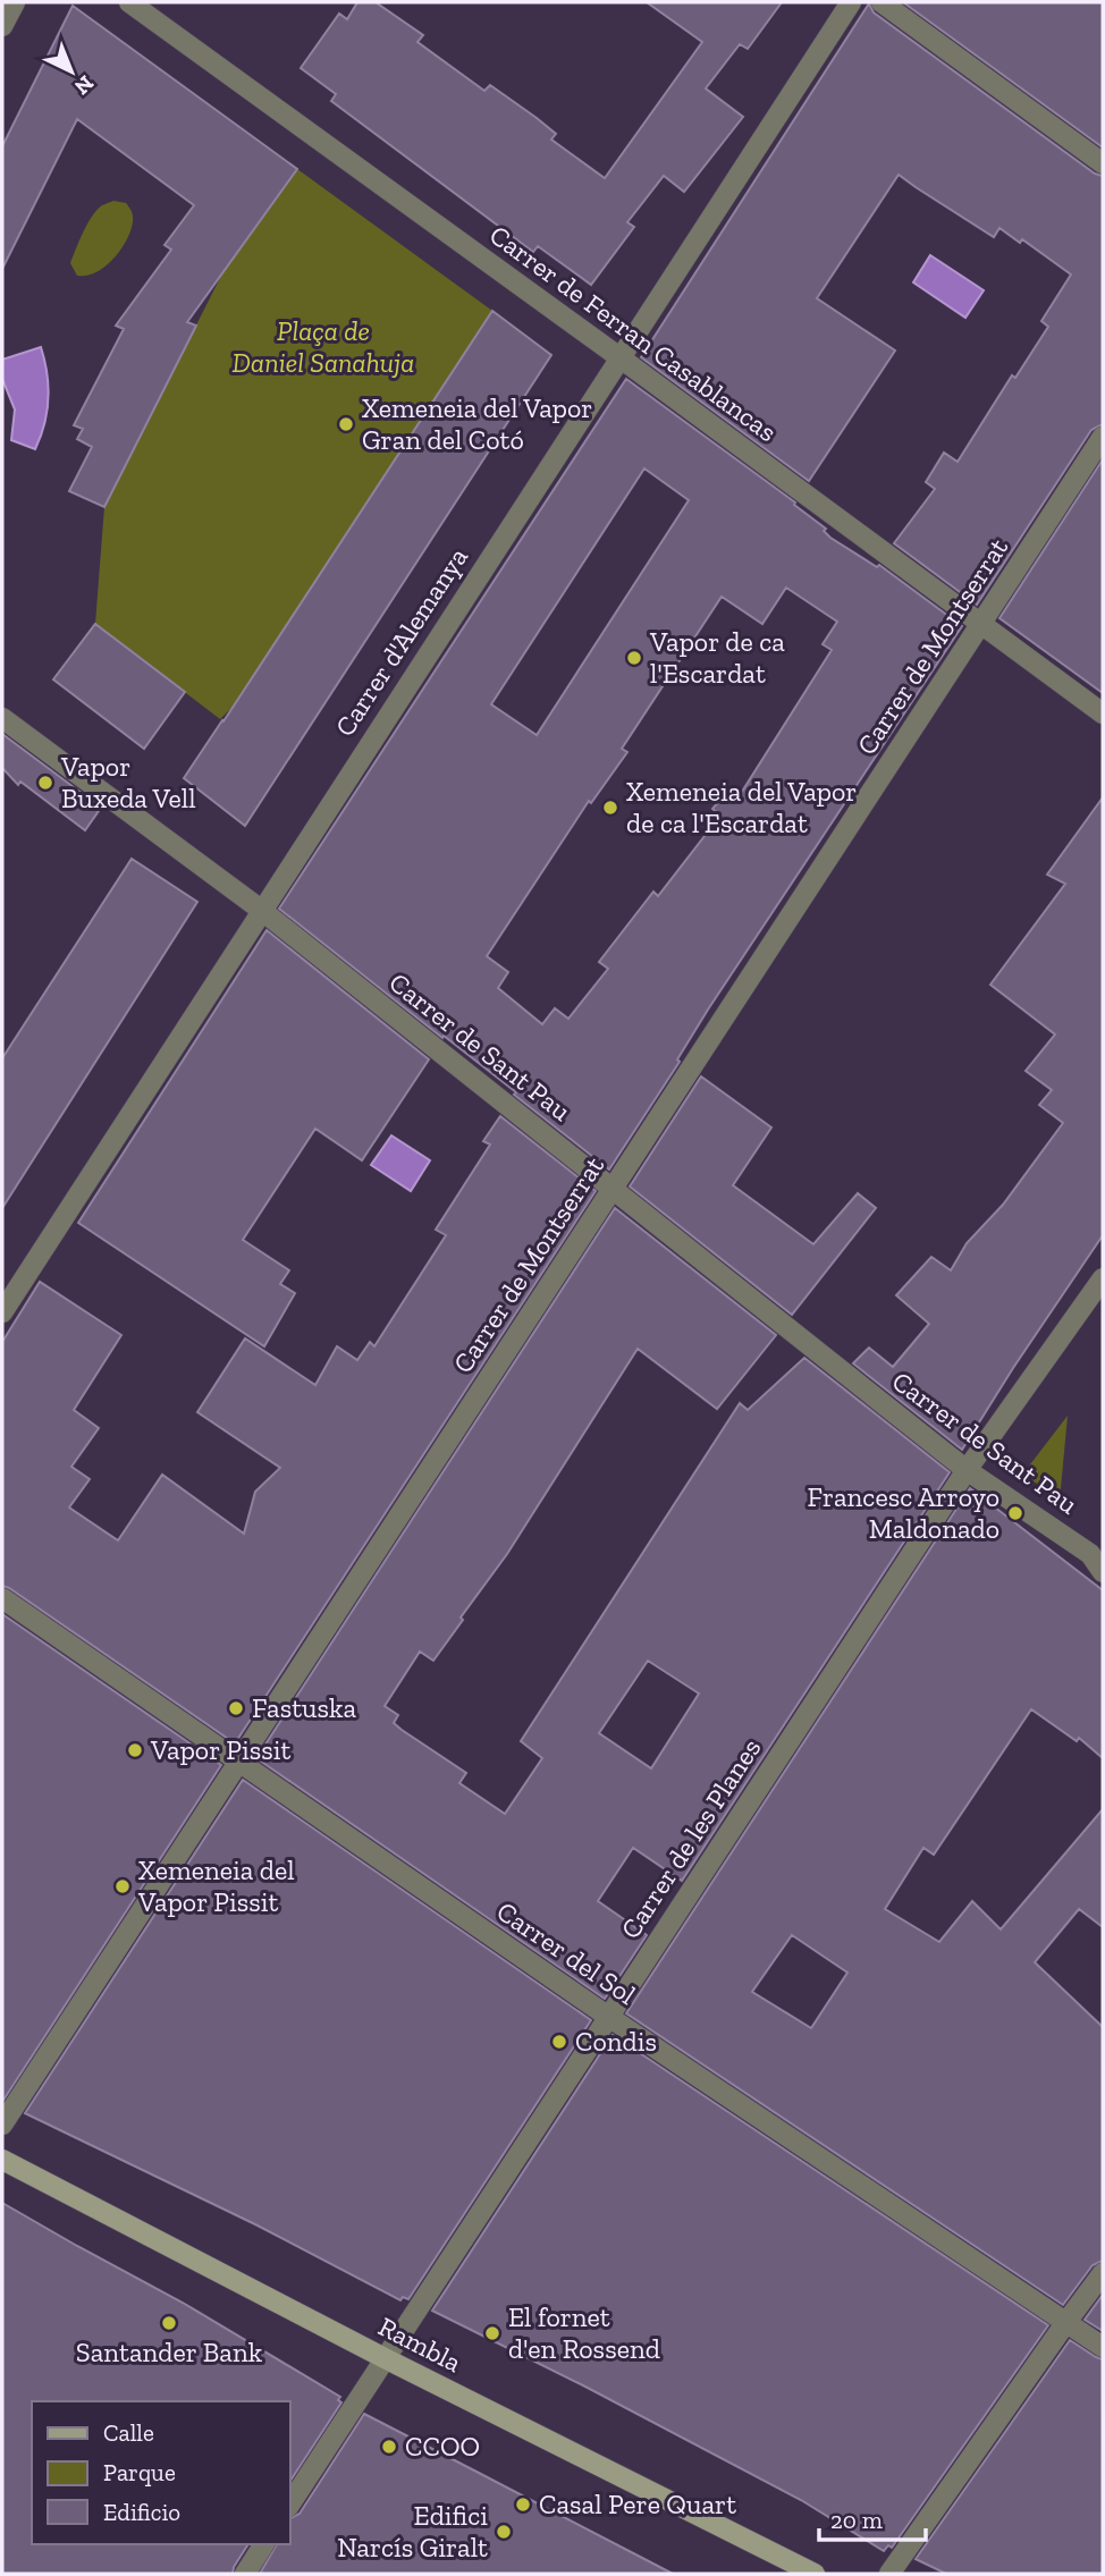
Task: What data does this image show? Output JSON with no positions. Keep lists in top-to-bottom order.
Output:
{
  "streets": {
    "street": [
      "Carrer de Ferran Casablancas",
      "Carrer d'Alemanya",
      "Carrer de Montserrat",
      "Carrer de Sant Pau",
      "Carrer de les Planes",
      "Carrer del Sol",
      "Rambla"
    ]
  },
  "crossings": [
    ["Carrer de Ferran Casablancas", "Carrer d'Alemanya"],
    ["Carrer de Ferran Casablancas", "Carrer de Montserrat"],
    ["Carrer d'Alemanya", "Carrer de Sant Pau"],
    ["Carrer de Montserrat", "Carrer de Sant Pau"],
    ["Carrer de Montserrat", "Carrer del Sol"],
    ["Carrer de Sant Pau", "Carrer de les Planes"],
    ["Carrer de les Planes", "Carrer del Sol"],
    ["Carrer de les Planes", "Rambla"]
  ],
  "parks": ["Plaça de Daniel Sanahuja"],
  "places": [
    "Xemeneia del Vapor Gran del Cotó",
    "Vapor de ca l'Escardat",
    "Vapor Buxeda Vell",
    "Xemeneia del Vapor de ca l'Escardat",
    "Francesc Arroyo Maldonado",
    "Fastuska",
    "Vapor Pissit",
    "Xemeneia del Vapor Pissit",
    "Condis",
    "Santander Bank",
    "El fornet d'en Rossend",
    "CCOO",
    "Casal Pere Quart",
    "Edifici Narcís Giralt"
  ],
  "legend": ["Calle", "Parque", "Edificio"],
  "scale_bar": "20 m",
  "north": "bottom right"
}
